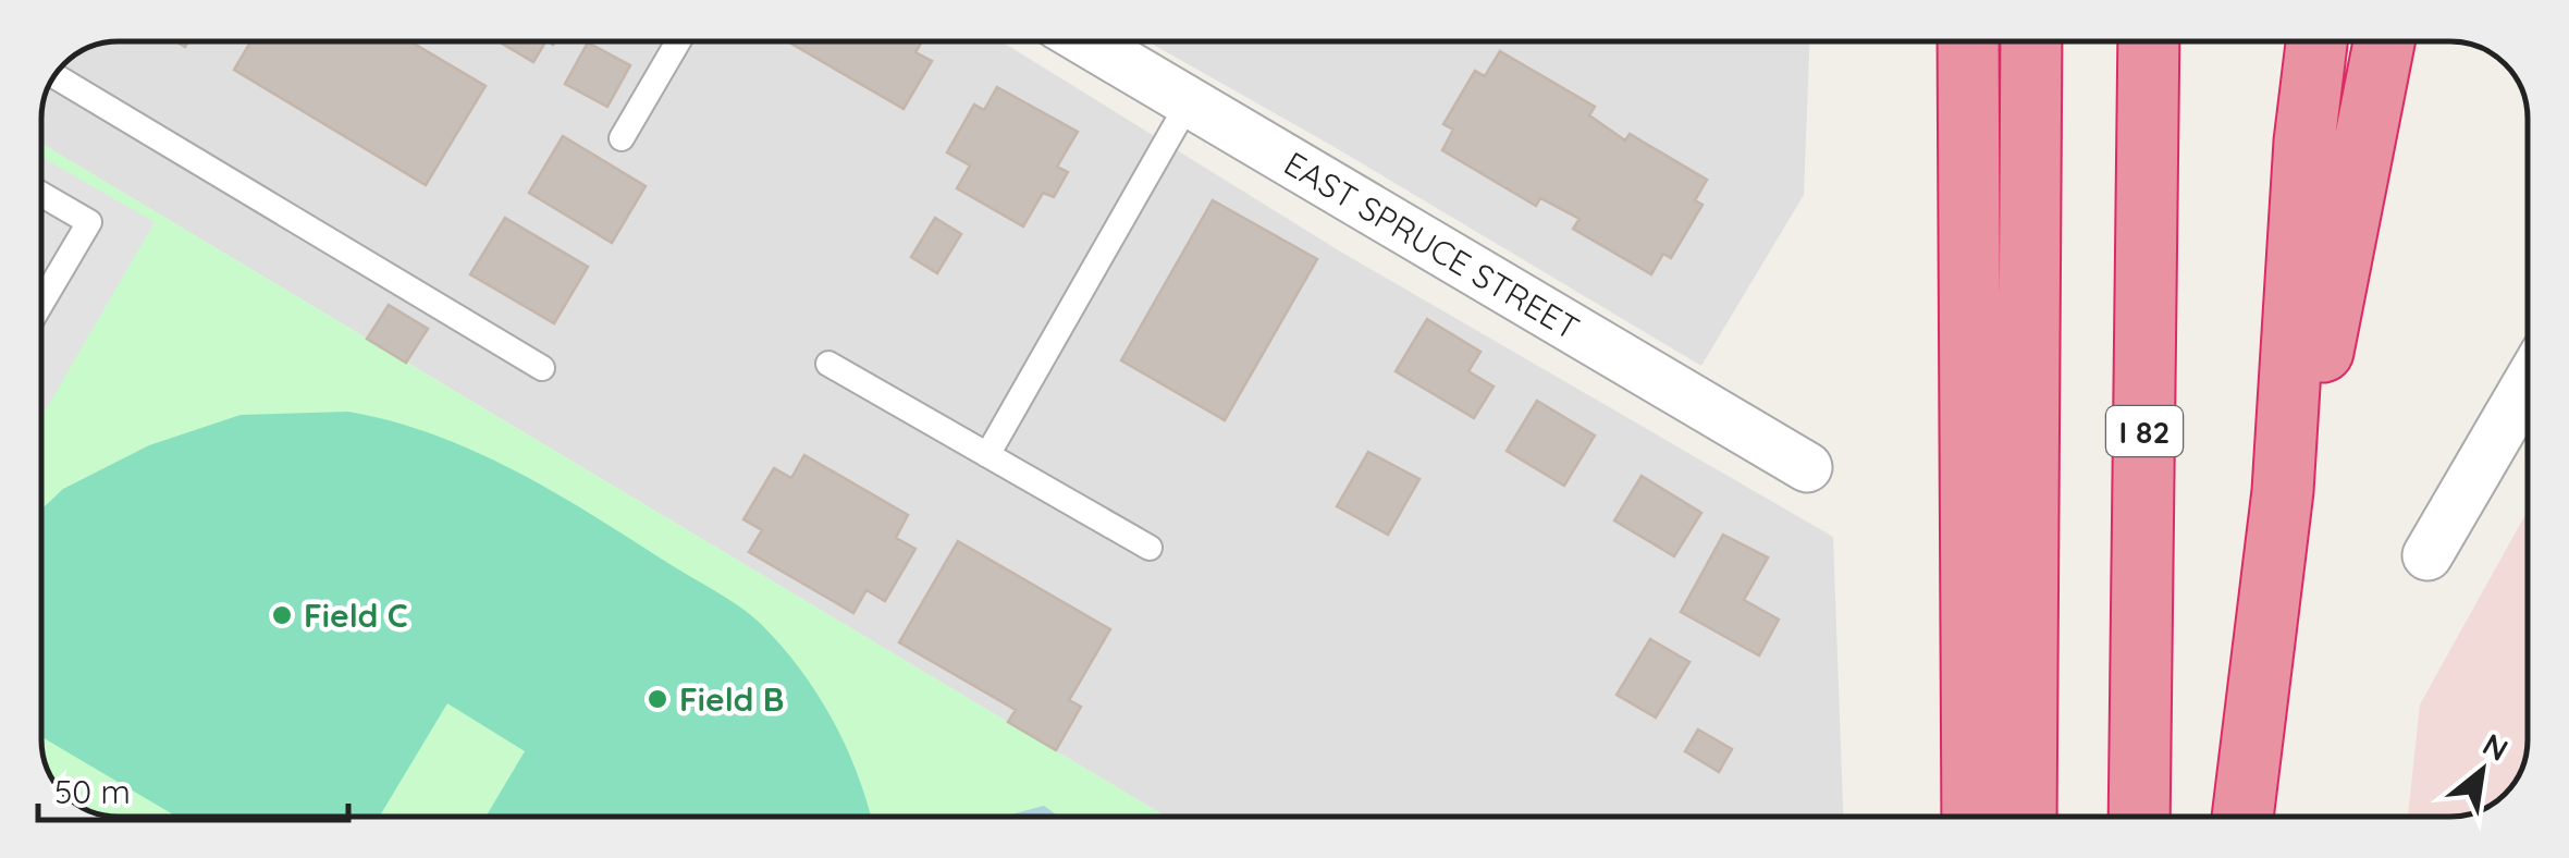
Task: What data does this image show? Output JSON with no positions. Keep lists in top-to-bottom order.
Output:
{
  "streets": {
    "highway": ["I 82"],
    "street": ["EAST SPRUCE STREET"]
  },
  "places": ["Field C", "Field B"],
  "scale_bar": "50 m",
  "north": "top right"
}
